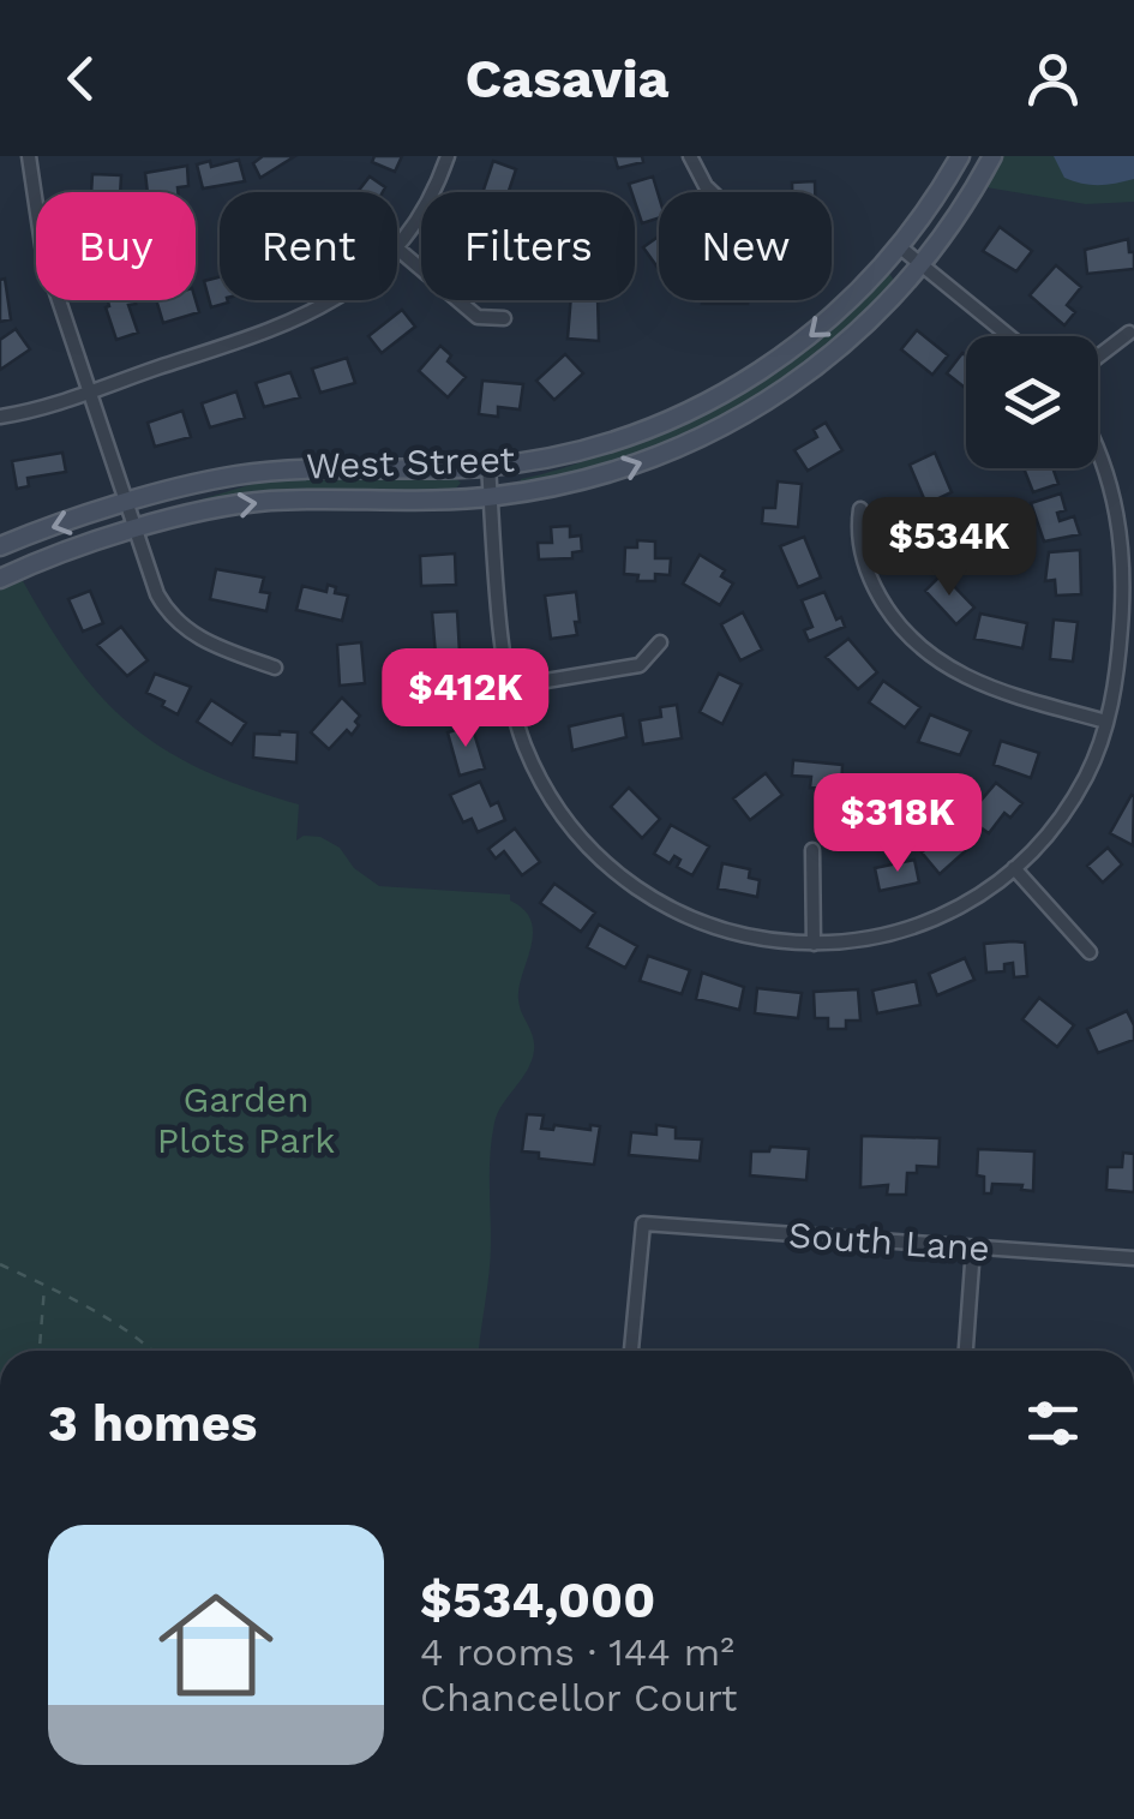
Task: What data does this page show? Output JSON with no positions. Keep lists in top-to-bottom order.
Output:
{
  "streets": {
    "street": ["West Street", "South Lane"]
  },
  "parks": ["Garden Plots Park"],
  "page": {
    "header": "Casavia",
    "chip": [
      "Buy",
      "Rent",
      "Filters",
      "New"
    ],
    "price": ["$534K", "$412K", "$318K"],
    "heading": "3 homes",
    "list": [
      {
        "name": "$534,000",
        "note": "4 rooms · 144 m² · Chancellor Court"
      }
    ]
  }
}
